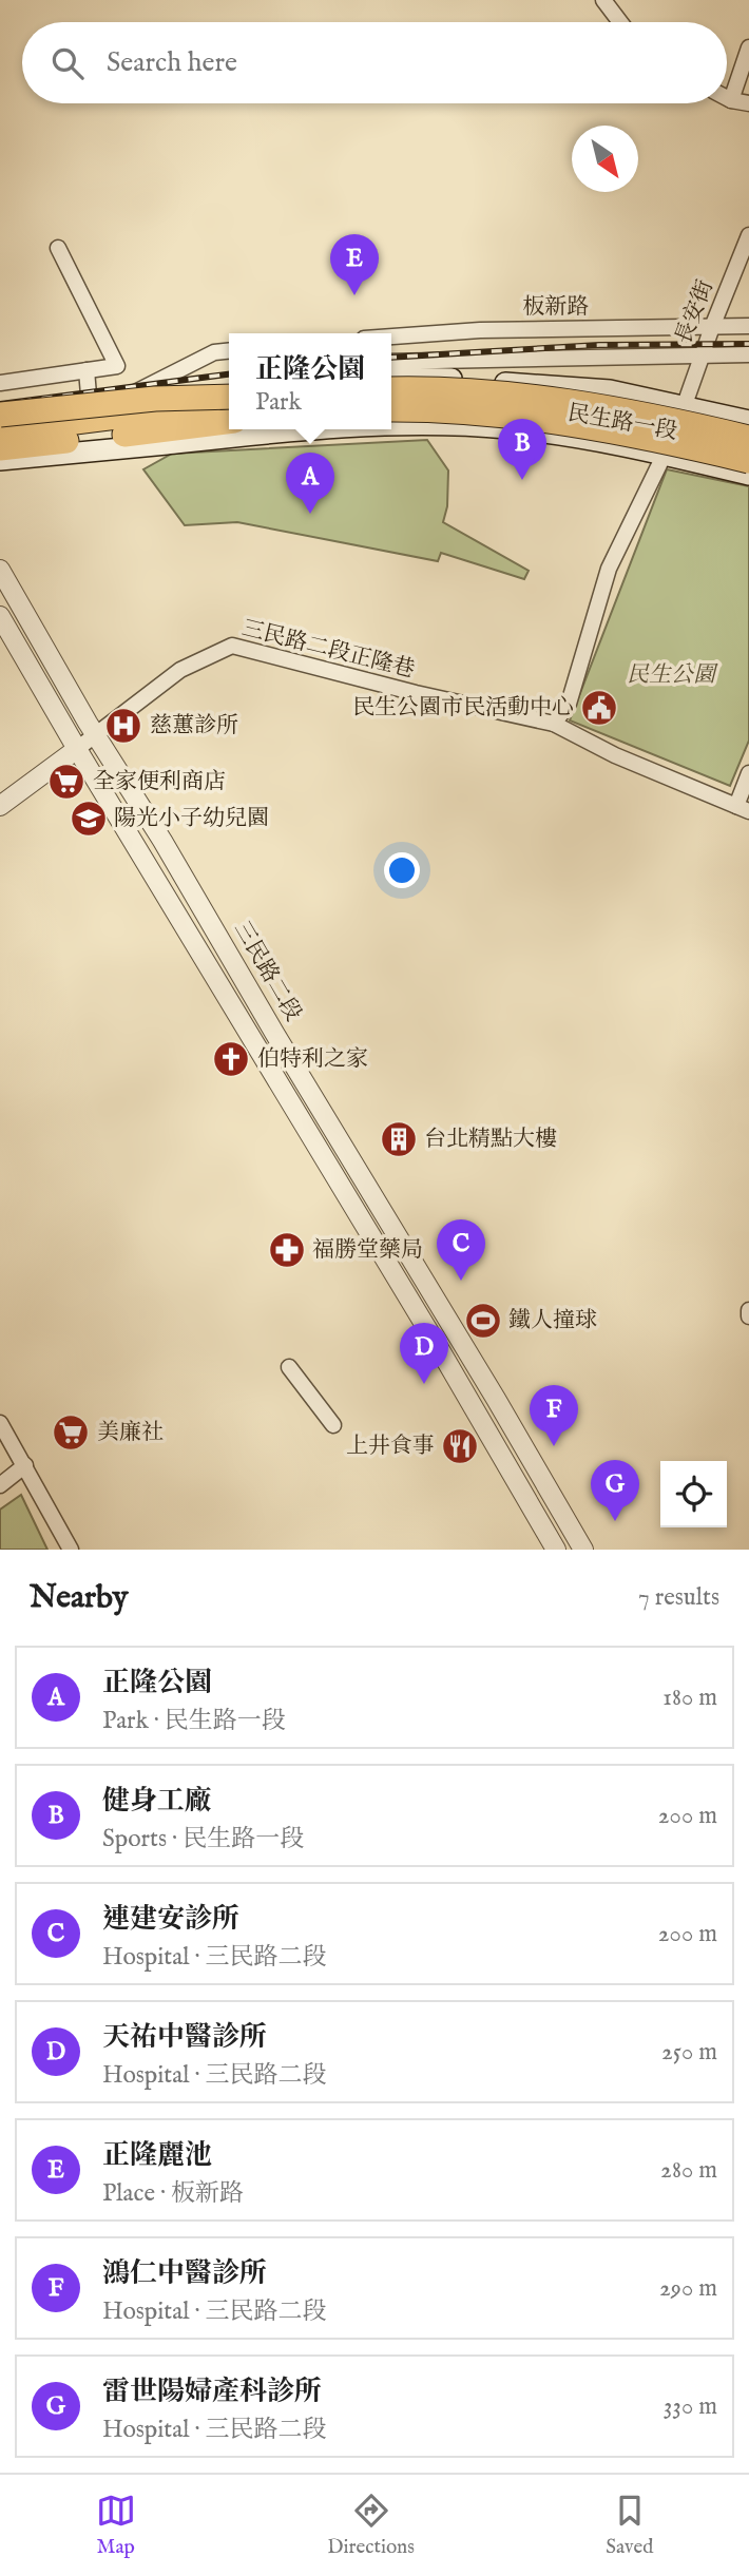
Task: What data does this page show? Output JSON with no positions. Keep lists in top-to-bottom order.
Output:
{
  "streets": {
    "main road": ["民生路一段"],
    "street": [
      "板新路",
      "長安街",
      "三民路二段正隆巷",
      "三民路二段"
    ]
  },
  "crossings": [
    ["板新路", "長安街"],
    ["長安街", "民生路一段"],
    ["三民路二段正隆巷", "三民路二段"]
  ],
  "parks": ["民生公園"],
  "places": {
    "public building": ["民生公園市民活動中心"],
    "hospital": ["慈蕙診所"],
    "supermarket": ["全家便利商店", "美廉社"],
    "school or university": ["陽光小子幼兒園"],
    "church": ["伯特利之家"],
    "building": ["台北精點大樓"],
    "pharmacy": ["福勝堂藥局"],
    "sports": ["鐵人撞球"],
    "restaurant": ["上井食事"]
  },
  "north": "bottom right",
  "page": {
    "search": "Search here",
    "pins": [
      "E",
      "B",
      "A",
      "C",
      "D",
      "F",
      "G"
    ],
    "popup": ["正隆公園", "Park"],
    "heading": ["Nearby", "7 results"],
    "list": [
      {
        "mark": "A",
        "name": "正隆公園",
        "note": "Park · 民生路一段",
        "value": "180 m"
      },
      {
        "mark": "B",
        "name": "健身工廠",
        "note": "Sports · 民生路一段",
        "value": "200 m"
      },
      {
        "mark": "C",
        "name": "連建安診所",
        "note": "Hospital · 三民路二段",
        "value": "200 m"
      },
      {
        "mark": "D",
        "name": "天祐中醫診所",
        "note": "Hospital · 三民路二段",
        "value": "250 m"
      },
      {
        "mark": "E",
        "name": "正隆麗池",
        "note": "Place · 板新路",
        "value": "280 m"
      },
      {
        "mark": "F",
        "name": "鴻仁中醫診所",
        "note": "Hospital · 三民路二段",
        "value": "290 m"
      },
      {
        "mark": "G",
        "name": "雷世陽婦產科診所",
        "note": "Hospital · 三民路二段",
        "value": "330 m"
      }
    ],
    "nav": ["Map", "Directions", "Saved"]
  }
}
